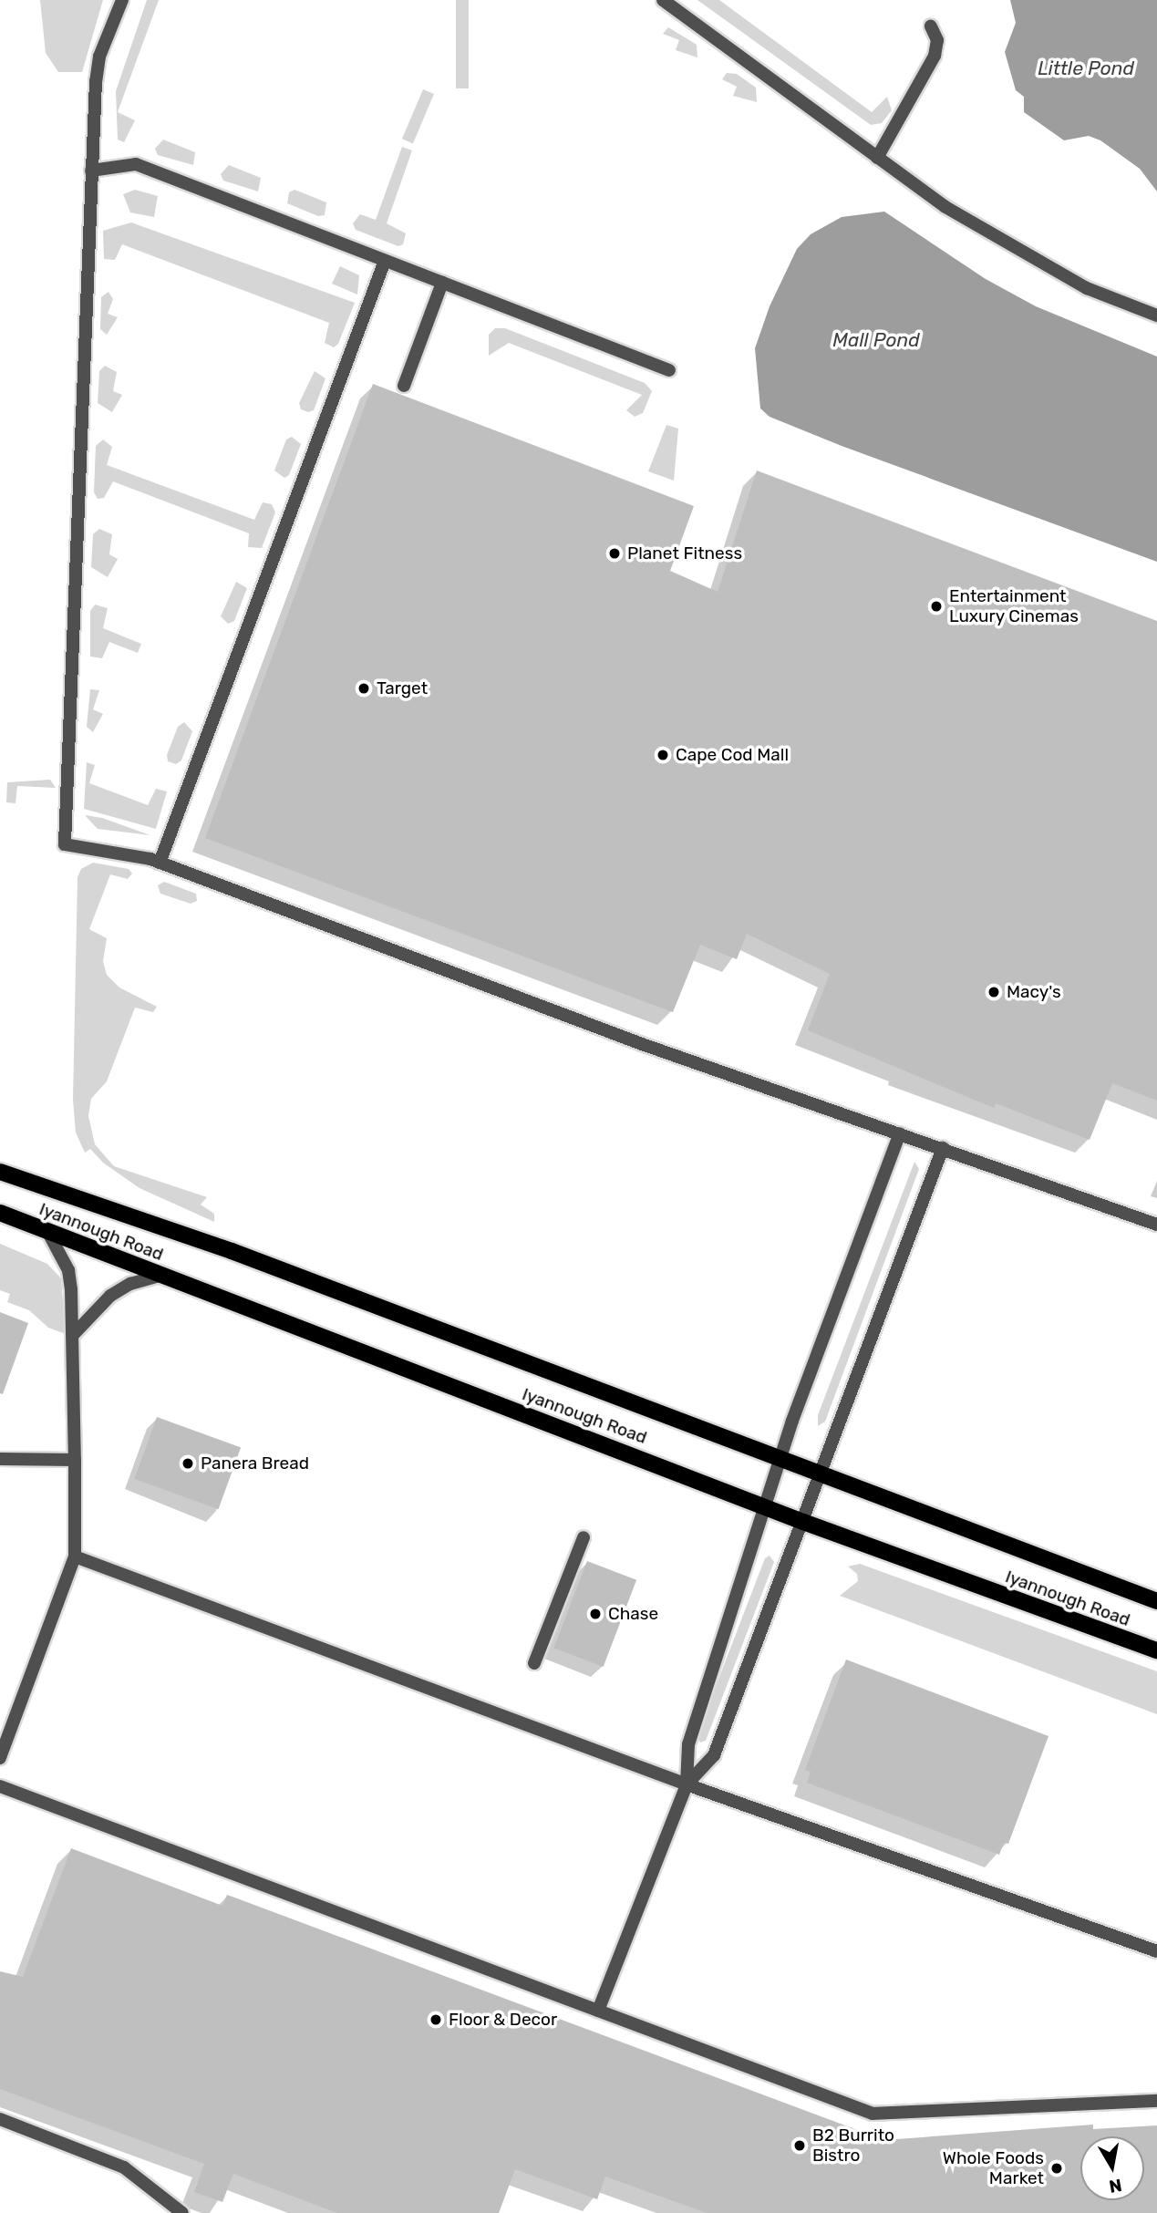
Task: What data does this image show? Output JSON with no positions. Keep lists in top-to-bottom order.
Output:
{
  "streets": {
    "main road": ["Iyannough Road"]
  },
  "water": ["Little Pond", "Mall Pond"],
  "places": [
    "Planet Fitness",
    "Entertainment Luxury Cinemas",
    "Target",
    "Cape Cod Mall",
    "Macy's",
    "Panera Bread",
    "Chase",
    "Floor & Decor",
    "B2 Burrito Bistro",
    "Whole Foods Market"
  ],
  "north": "bottom"
}
